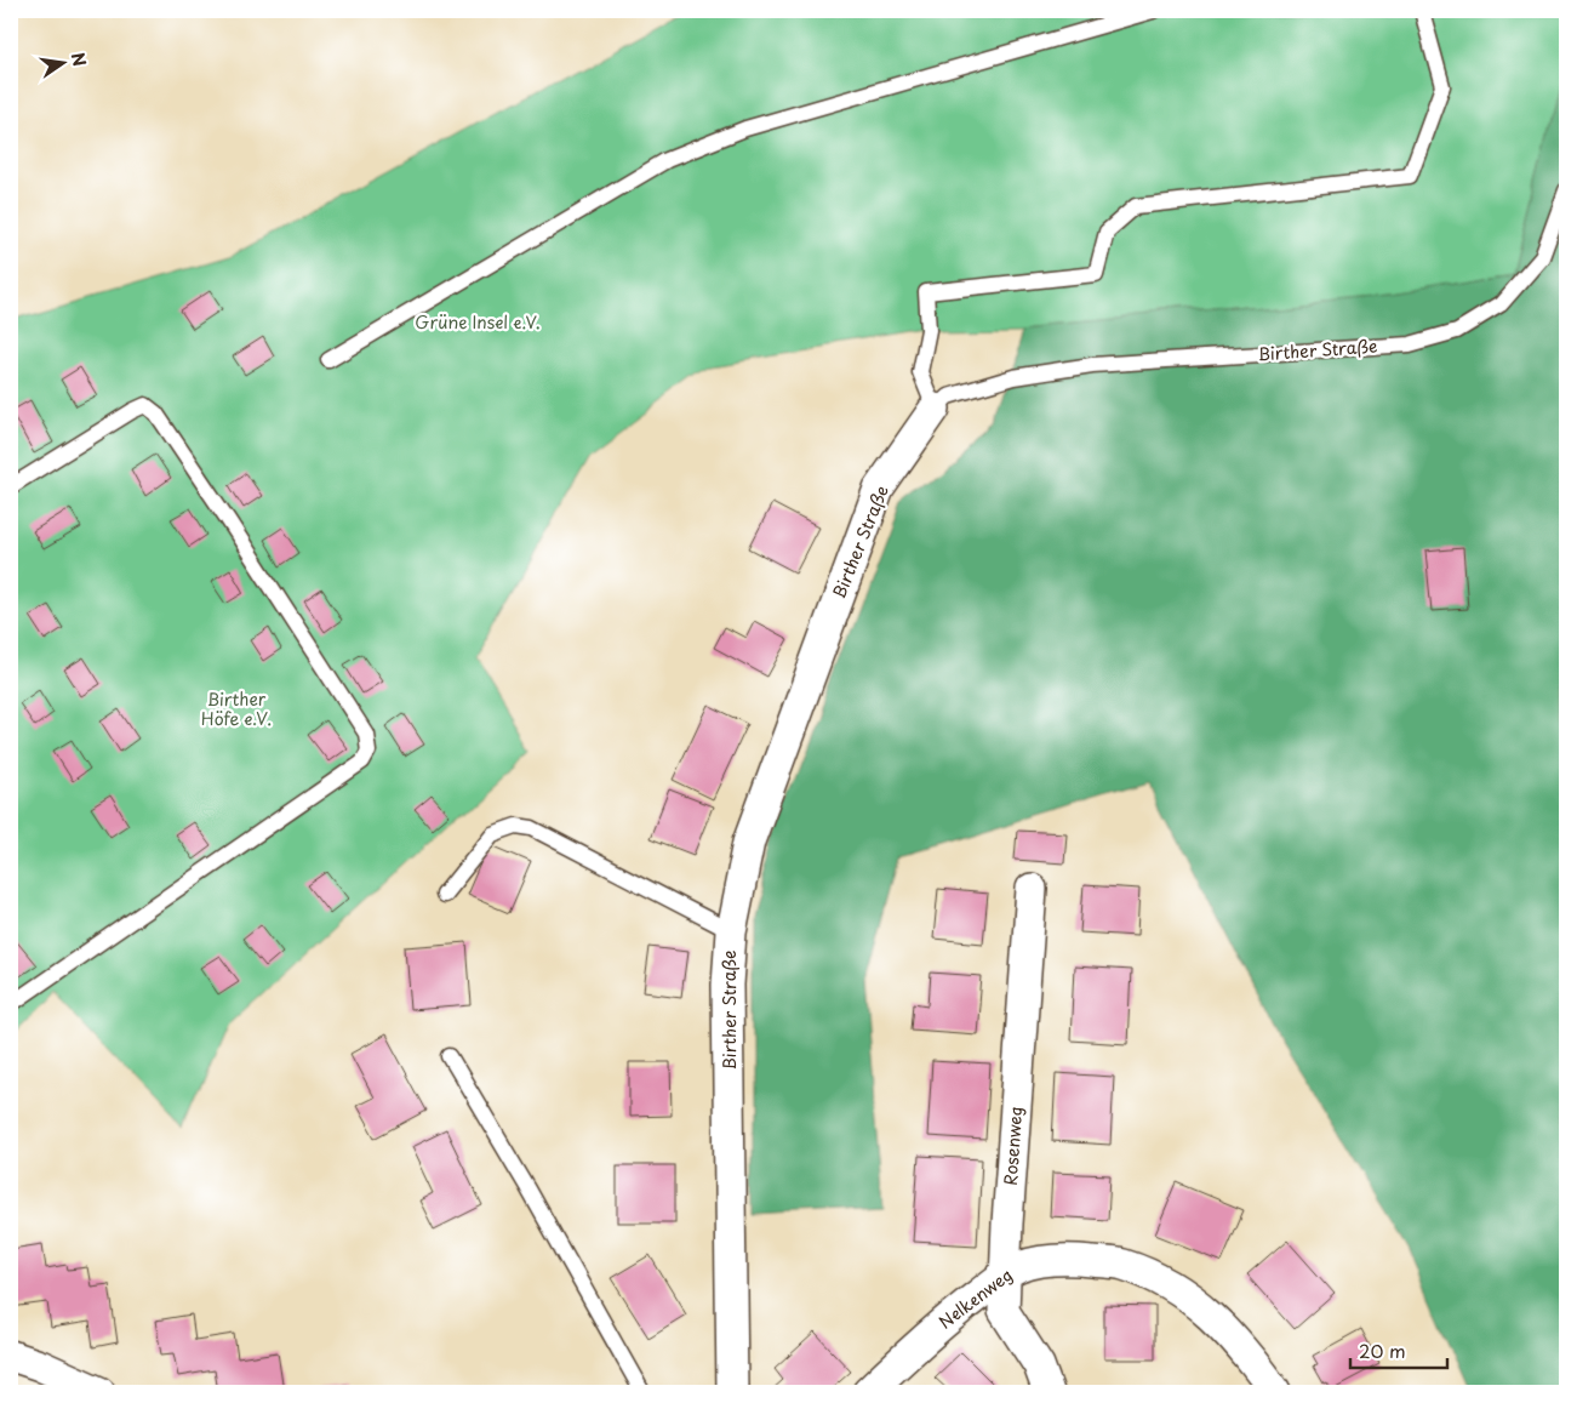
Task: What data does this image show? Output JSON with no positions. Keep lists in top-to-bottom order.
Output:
{
  "streets": {
    "street": ["Birther Straße", "Rosenweg", "Nelkenweg"]
  },
  "crossings": [
    ["Rosenweg", "Nelkenweg"]
  ],
  "parks": ["Grüne Insel e.V.", "Birther Höfe e.V."],
  "scale_bar": "20 m",
  "north": "right"
}
